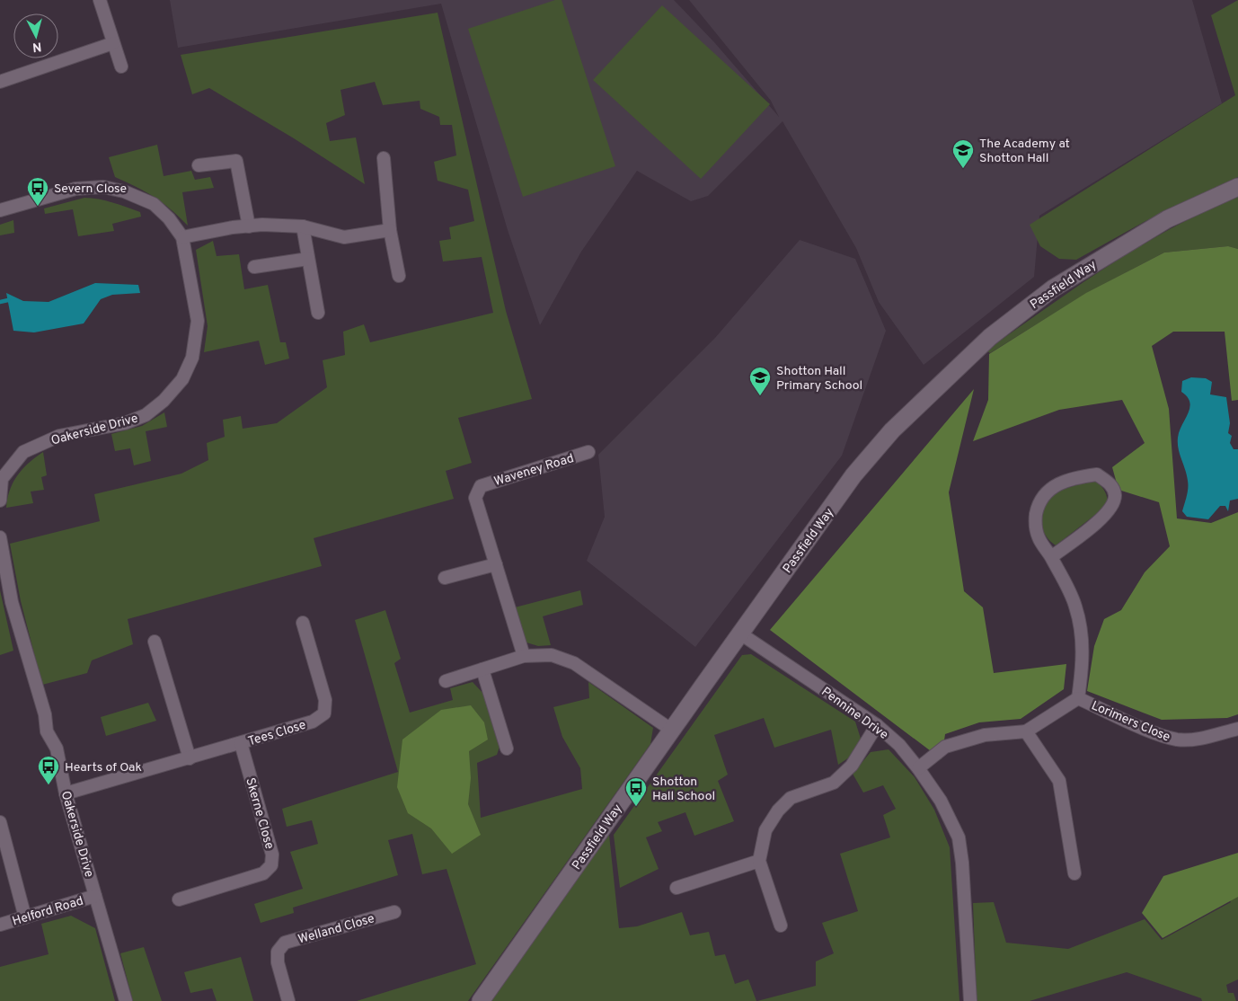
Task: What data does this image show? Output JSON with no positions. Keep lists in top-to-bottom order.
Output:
{
  "streets": {
    "street": [
      "Passfield Way",
      "Oakerside Drive",
      "Waveney Road",
      "Pennine Drive",
      "Lorimers Close",
      "Tees Close",
      "Skerne Close",
      "Helford Road",
      "Welland Close"
    ]
  },
  "crossings": [
    ["Passfield Way", "Pennine Drive"],
    ["Oakerside Drive", "Tees Close"],
    ["Oakerside Drive", "Helford Road"],
    ["Pennine Drive", "Lorimers Close"],
    ["Tees Close", "Skerne Close"]
  ],
  "places": {
    "school or university": ["The Academy at Shotton Hall", "Shotton Hall Primary School"],
    "bus stop": ["Severn Close", "Hearts of Oak", "Shotton Hall School"]
  },
  "north": "bottom"
}
